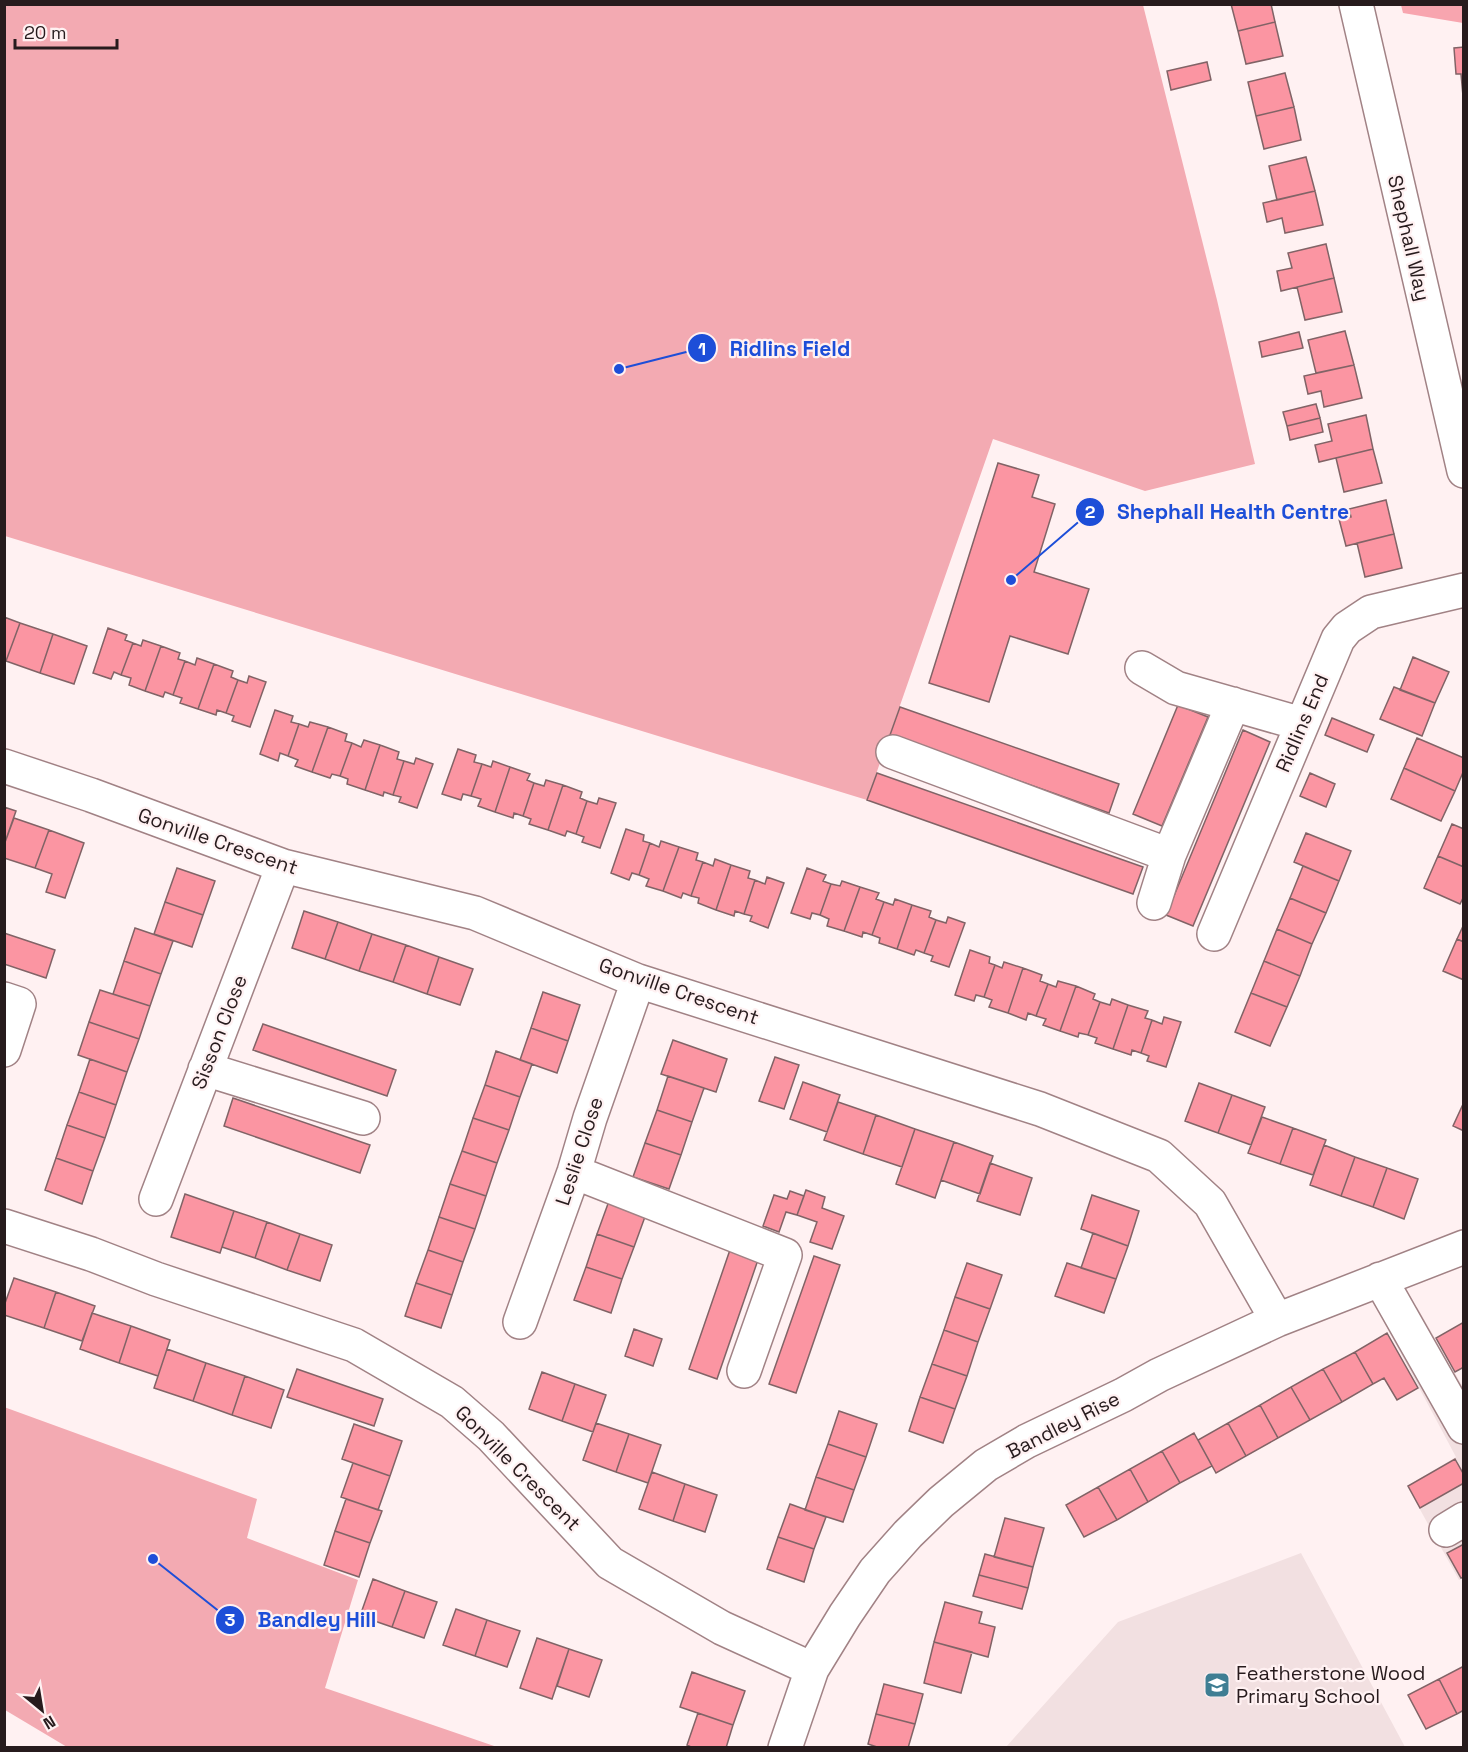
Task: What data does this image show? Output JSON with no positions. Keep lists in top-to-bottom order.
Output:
{
  "streets": {
    "street": [
      "Shephall Way",
      "Ridlins End",
      "Gonville Crescent",
      "Sisson Close",
      "Leslie Close",
      "Bandley Rise"
    ]
  },
  "crossings": [
    ["Gonville Crescent", "Sisson Close"],
    ["Gonville Crescent", "Leslie Close"],
    ["Gonville Crescent", "Bandley Rise"]
  ],
  "places": {
    "other": ["Ridlins Field", "Shephall Health Centre", "Bandley Hill"],
    "school or university": ["Featherstone Wood Primary School"]
  },
  "scale_bar": "20 m",
  "north": "bottom right"
}
